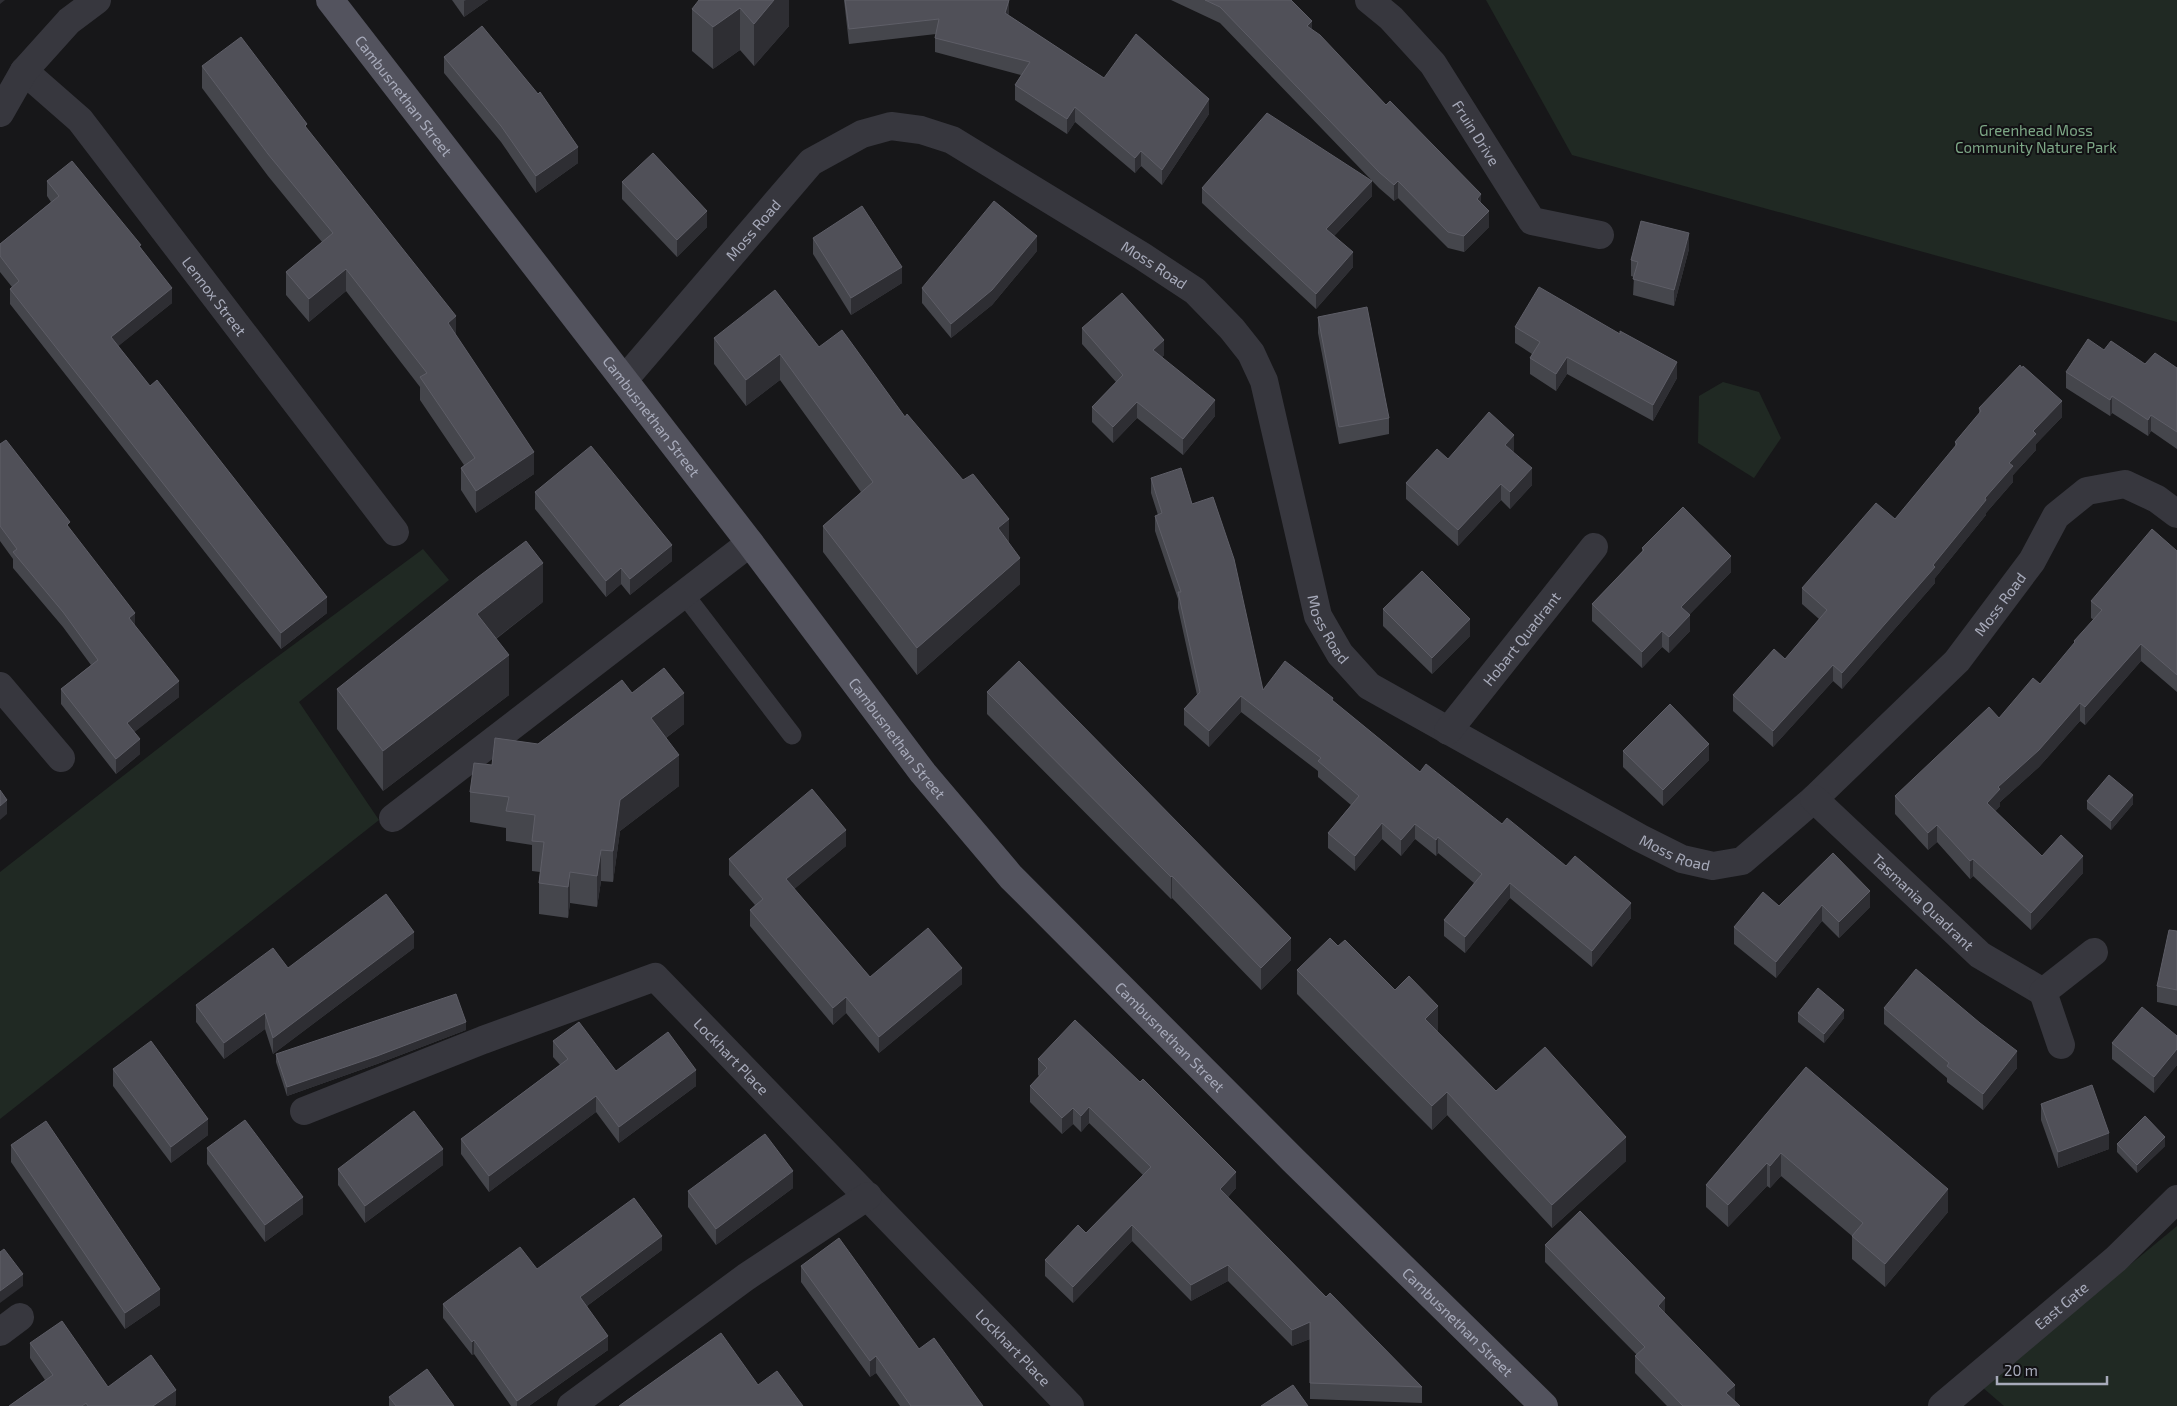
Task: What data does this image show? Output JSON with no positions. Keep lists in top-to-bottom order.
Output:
{
  "streets": {
    "main road": ["Cambusnethan Street"],
    "street": [
      "Fruin Drive",
      "Moss Road",
      "Lennox Street",
      "Hobart Quadrant",
      "Tasmania Quadrant",
      "Lockhart Place",
      "East Gate"
    ]
  },
  "crossings": [
    ["Cambusnethan Street", "Moss Road"],
    ["Moss Road", "Hobart Quadrant"],
    ["Moss Road", "Tasmania Quadrant"]
  ],
  "parks": ["Greenhead Moss Community Nature Park"],
  "scale_bar": "20 m"
}
